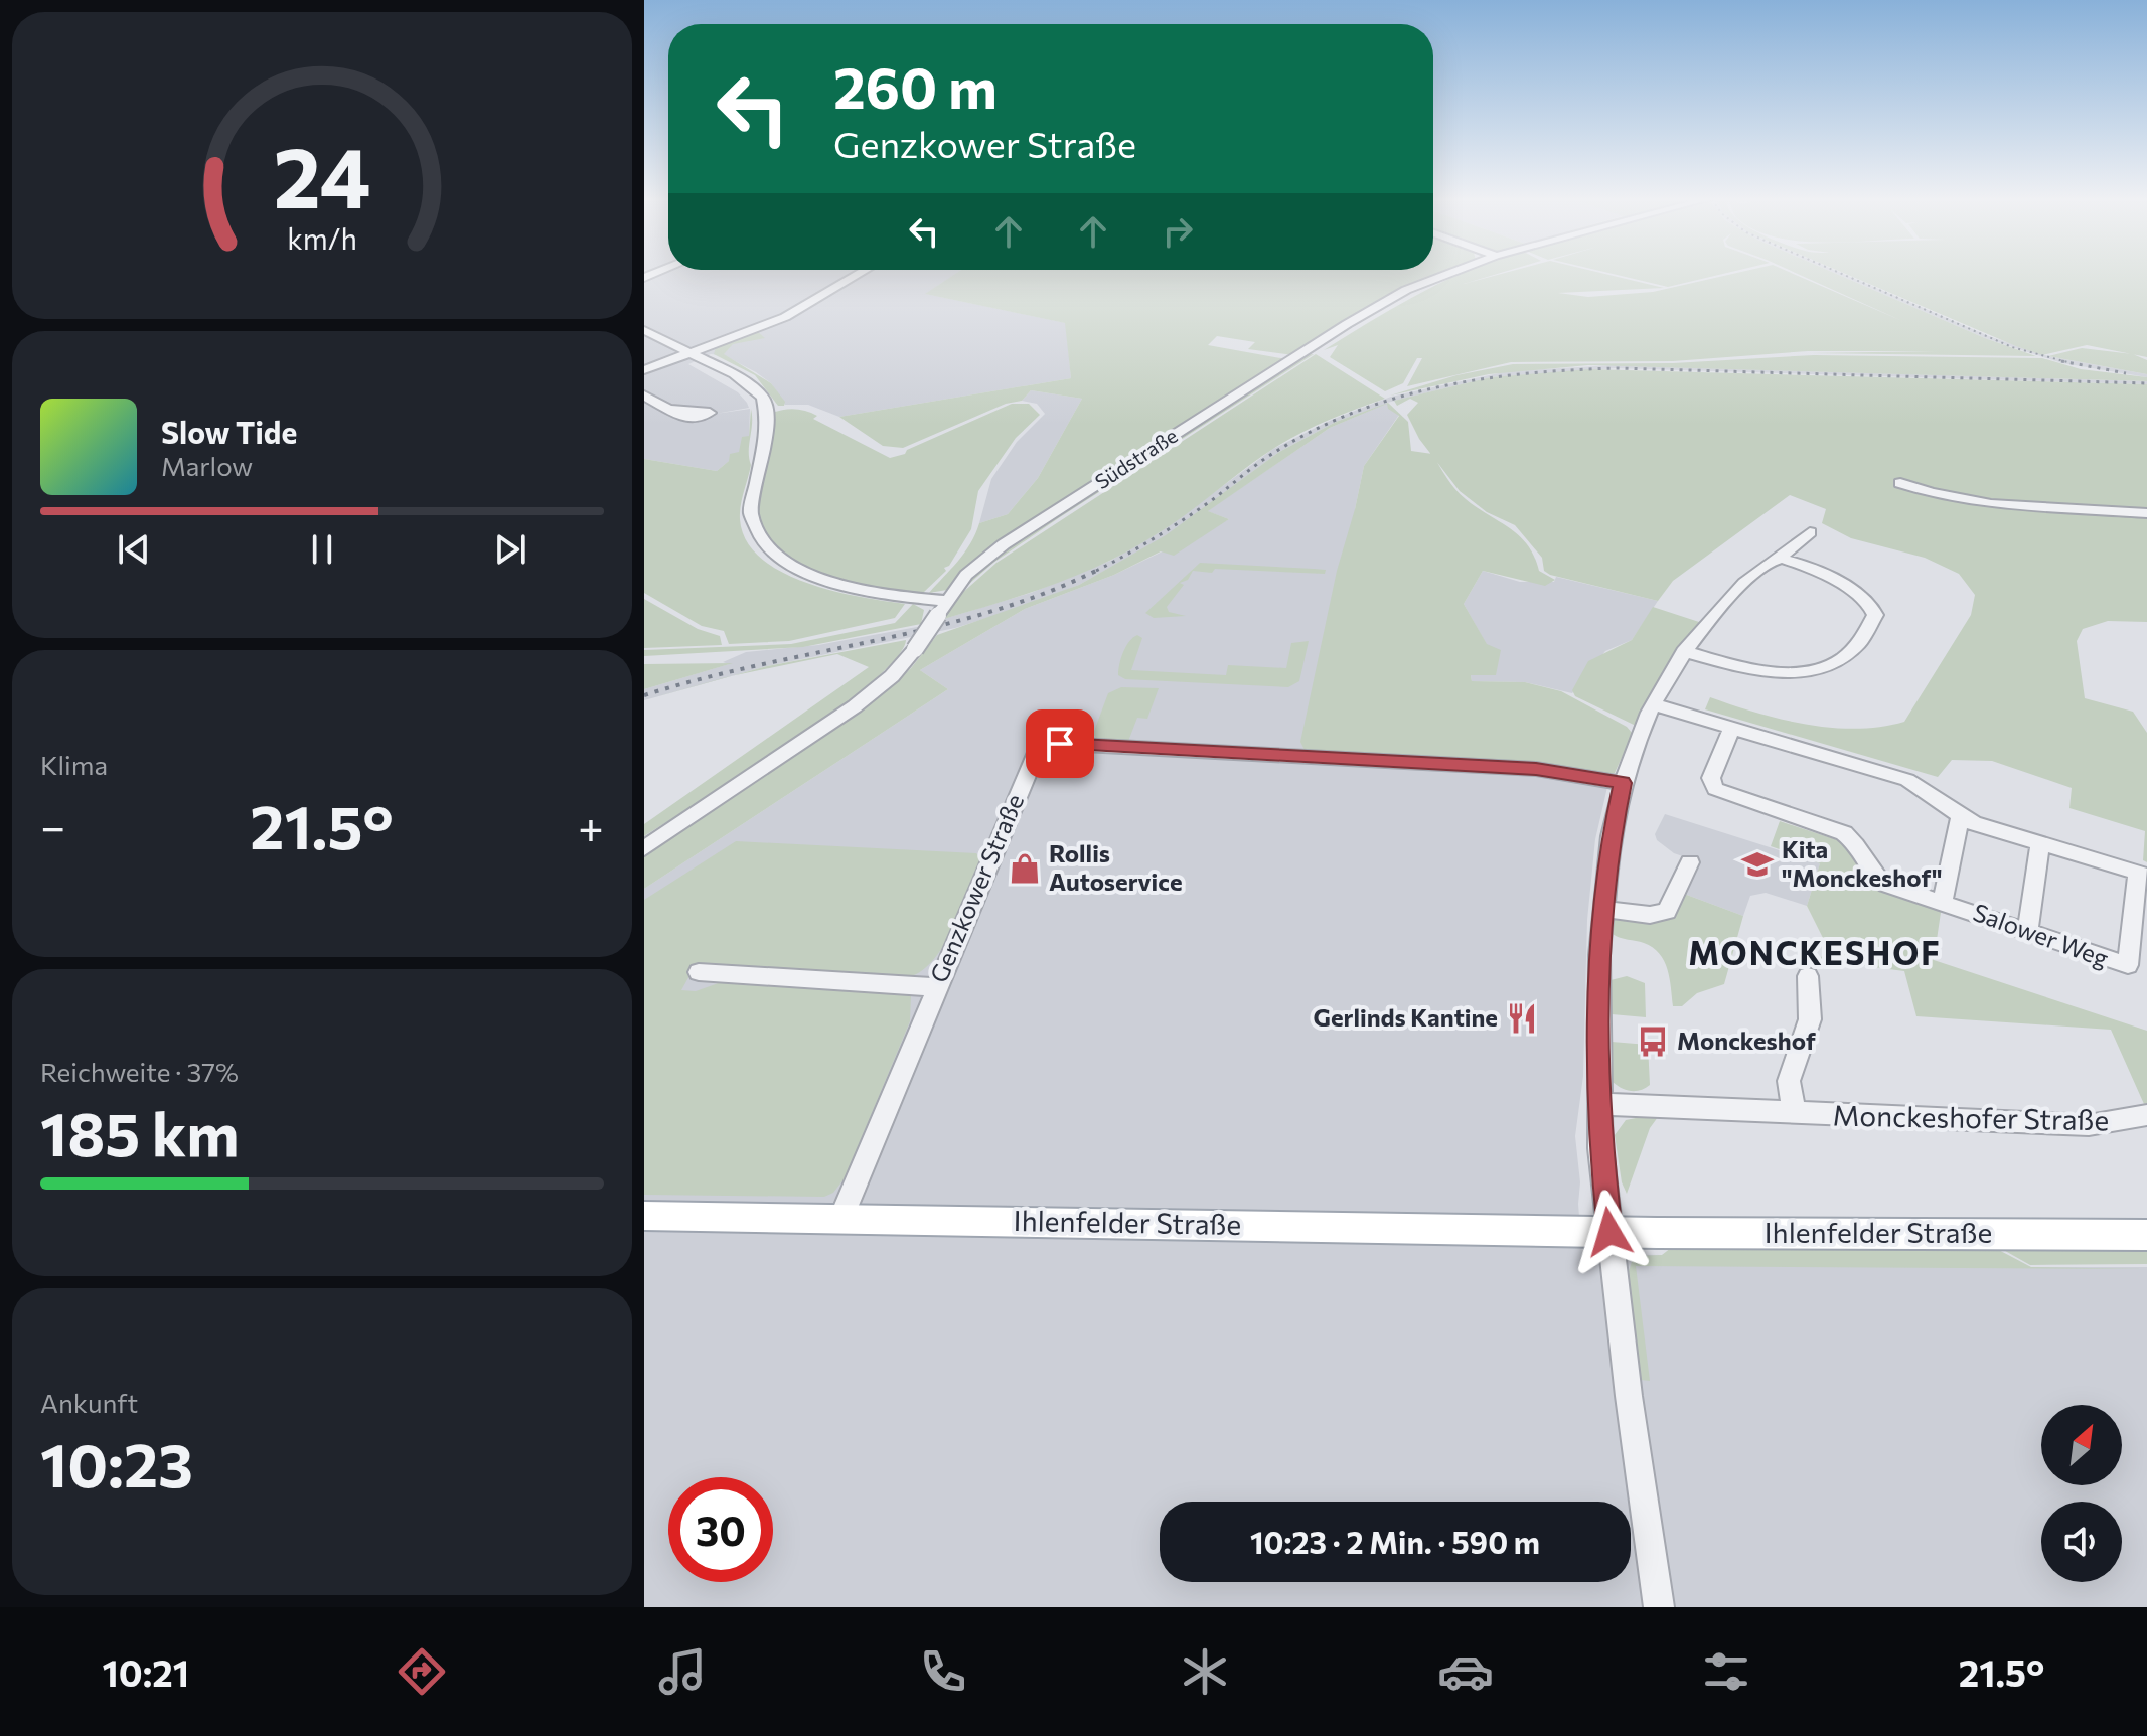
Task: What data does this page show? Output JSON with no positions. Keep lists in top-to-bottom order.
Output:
{
  "streets": {
    "main road": ["Ihlenfelder Straße"],
    "street": [
      "Südstraße",
      "Genzkower Straße",
      "Salower Weg",
      "Monckeshofer Straße"
    ]
  },
  "crossings": [
    ["Genzkower Straße", "Ihlenfelder Straße"]
  ],
  "districts": ["MONCKESHOF"],
  "places": {
    "school or university": ["Kita \"Monckeshof\""],
    "shop": ["Rollis Autoservice"],
    "restaurant": ["Gerlinds Kantine"],
    "bus stop": ["Monckeshof"]
  },
  "north": "top right",
  "page": {
    "turn": ["260 m", "Genzkower Straße"],
    "song": ["Slow Tide", "Marlow"],
    "tile": [
      "Klima",
      ["Reichweite · 37%", "185 km"],
      ["Ankunft", "10:23"]
    ],
    "heat": ["−", "21.5°", "+"],
    "limit": "30",
    "trip": "10:23 · 2 Min. · 590 m",
    "tabs": ["10:21", "21.5°"],
    "gauge": ["24", "km/h"]
  }
}
